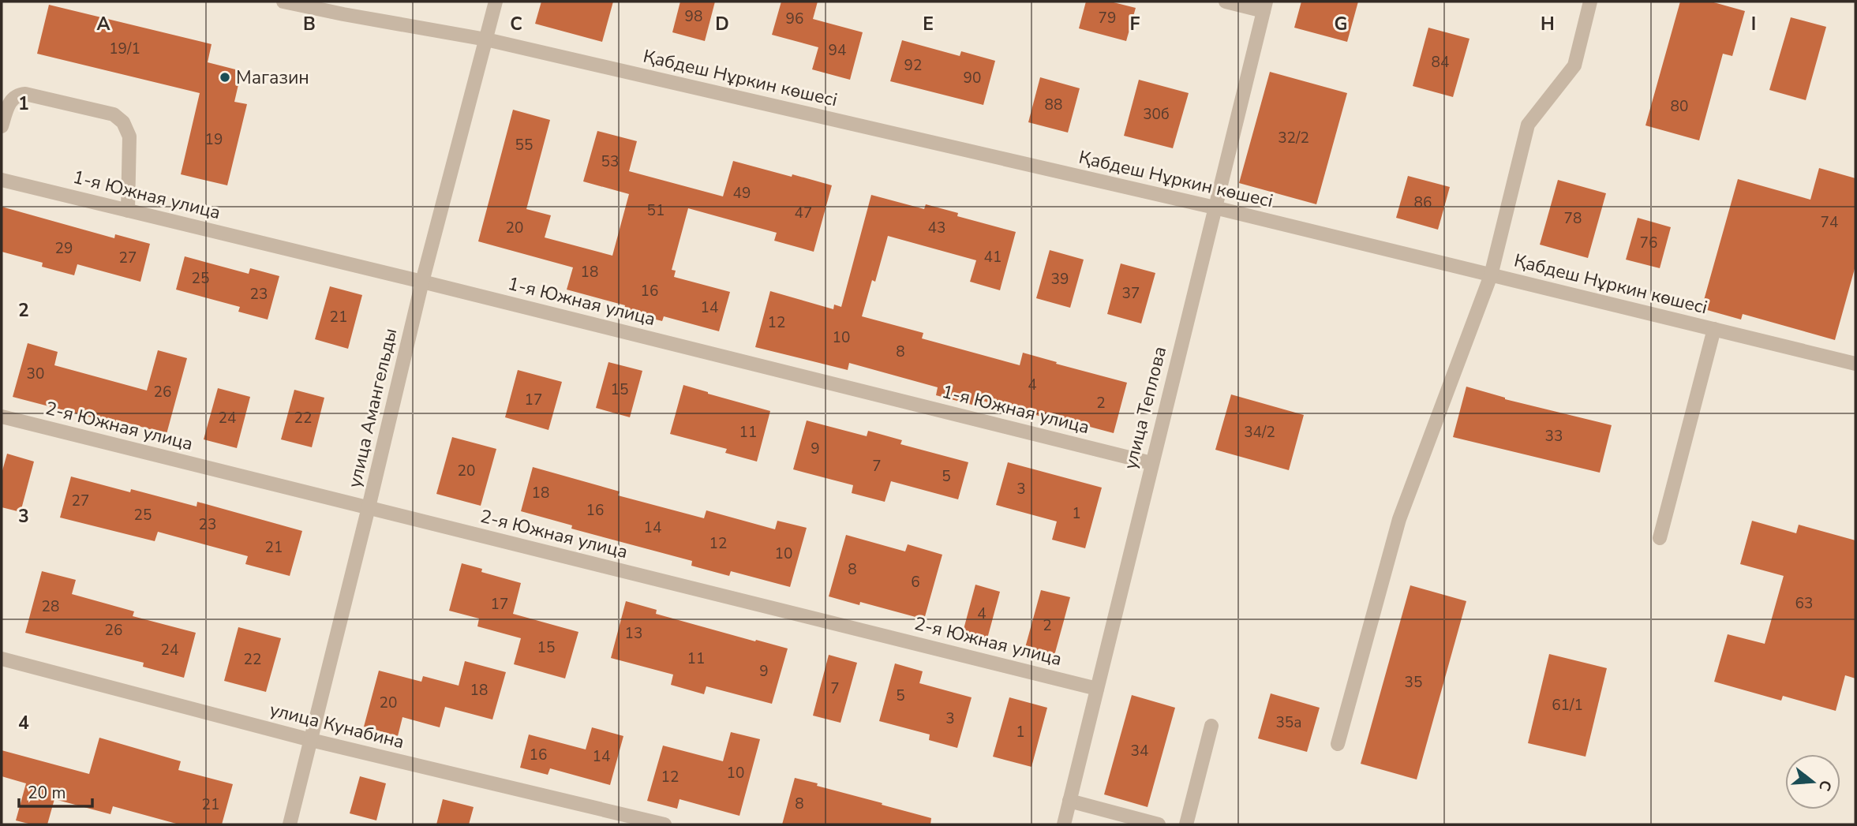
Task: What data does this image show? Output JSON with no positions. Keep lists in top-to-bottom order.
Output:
{
  "streets": {
    "street": [
      "Қабдеш Нұркин көшесі",
      "1-я Южная улица",
      "улица Амангельды",
      "улица Теплова",
      "2-я Южная улица",
      "улица Кунабина"
    ]
  },
  "crossings": [
    ["Қабдеш Нұркин көшесі", "улица Амангельды"],
    ["Қабдеш Нұркин көшесі", "улица Теплова"],
    ["1-я Южная улица", "улица Амангельды"],
    ["1-я Южная улица", "улица Теплова"],
    ["улица Амангельды", "2-я Южная улица"],
    ["улица Амангельды", "улица Кунабина"],
    ["улица Теплова", "2-я Южная улица"]
  ],
  "places": ["Магазин"],
  "house_numbers": [
    "98",
    "79",
    "96",
    "19/1",
    "94",
    "84",
    "92",
    "90",
    "88",
    "80",
    "30б",
    "32/2",
    "19",
    "55",
    "53",
    "49",
    "86",
    "51",
    "47",
    "78",
    "74",
    "20",
    "43",
    "76",
    "29",
    "41",
    "27",
    "18",
    "25",
    "39",
    "16",
    "37",
    "23",
    "14",
    "21",
    "12",
    "10",
    "8",
    "30",
    "4",
    "15",
    "26",
    "17",
    "2",
    "24",
    "22",
    "11",
    "34/2",
    "33",
    "9",
    "7",
    "20",
    "5",
    "3",
    "18",
    "27",
    "16",
    "1",
    "25",
    "23",
    "14",
    "12",
    "21",
    "10",
    "8",
    "6",
    "63",
    "17",
    "28",
    "4",
    "2",
    "26",
    "13",
    "15",
    "24",
    "11",
    "22",
    "9",
    "35",
    "7",
    "18",
    "5",
    "20",
    "61/1",
    "3",
    "35а",
    "1",
    "34",
    "16",
    "14",
    "10",
    "12",
    "8",
    "21"
  ],
  "scale_bar": "20 m",
  "north": "right",
  "grid": {
    "columns": [
      "A",
      "B",
      "C",
      "D",
      "E",
      "F",
      "G",
      "H",
      "I"
    ],
    "rows": [
      "1",
      "2",
      "3",
      "4"
    ]
  }
}
